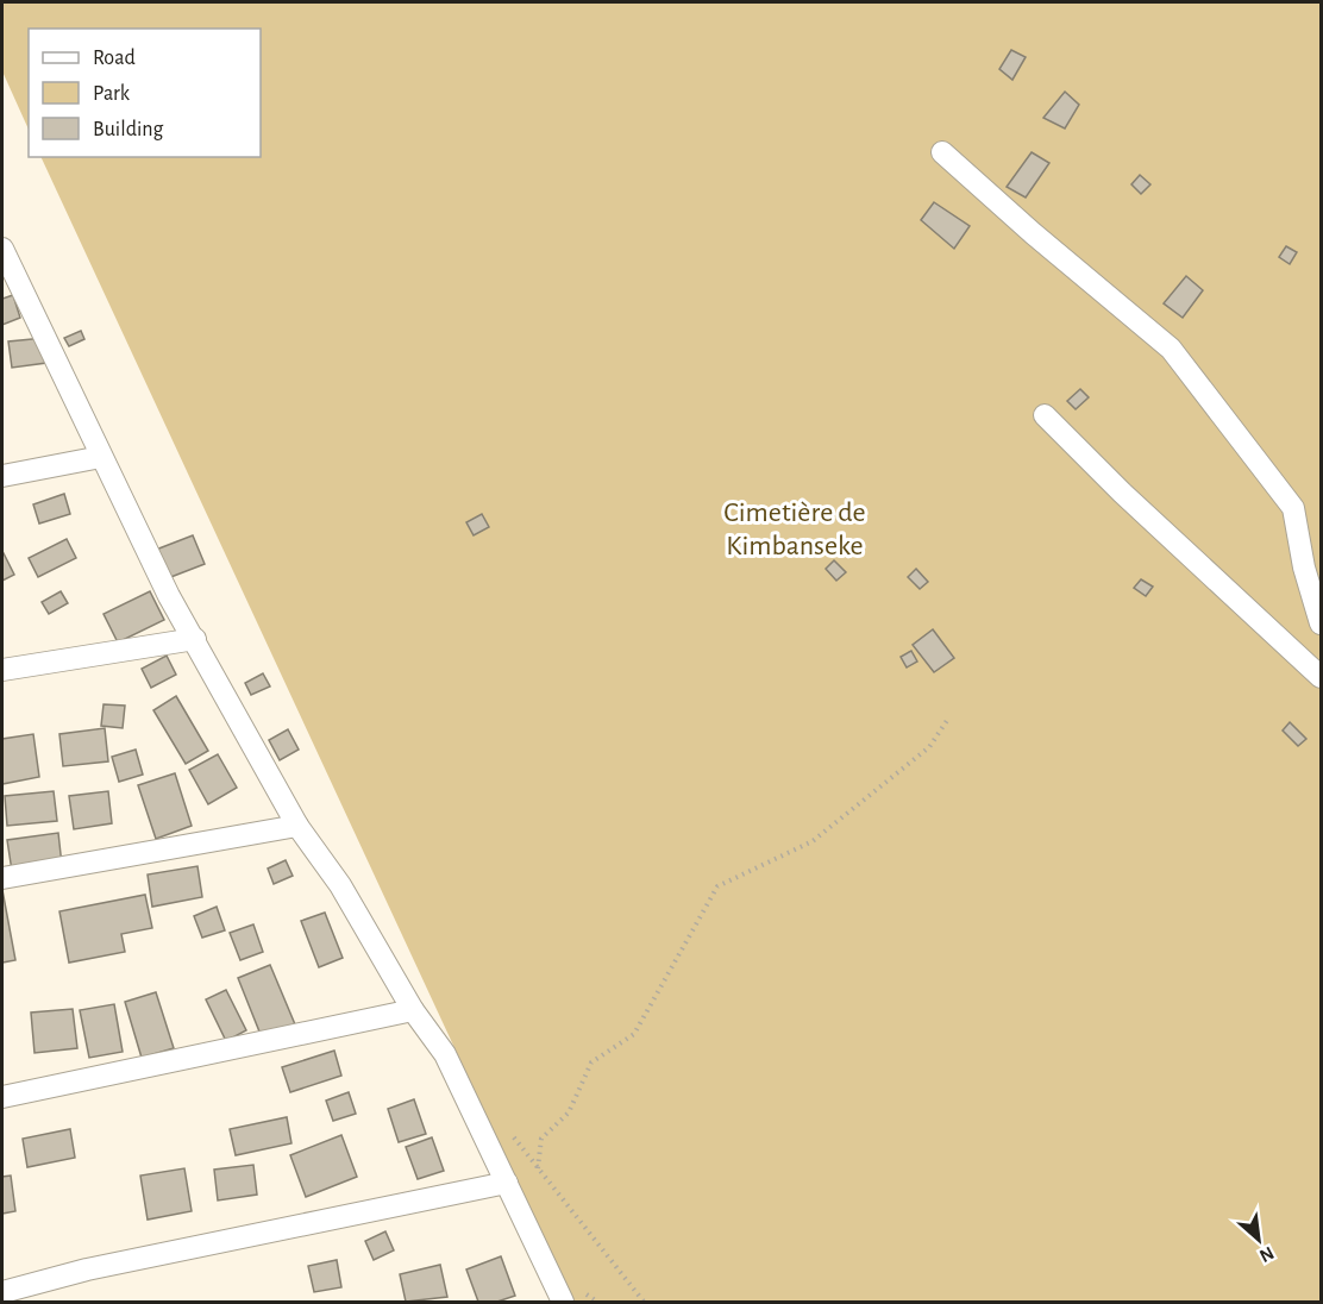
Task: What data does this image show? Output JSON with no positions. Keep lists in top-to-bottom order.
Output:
{
  "parks": ["Cimetière de Kimbanseke"],
  "legend": ["Road", "Park", "Building"],
  "north": "bottom right"
}
